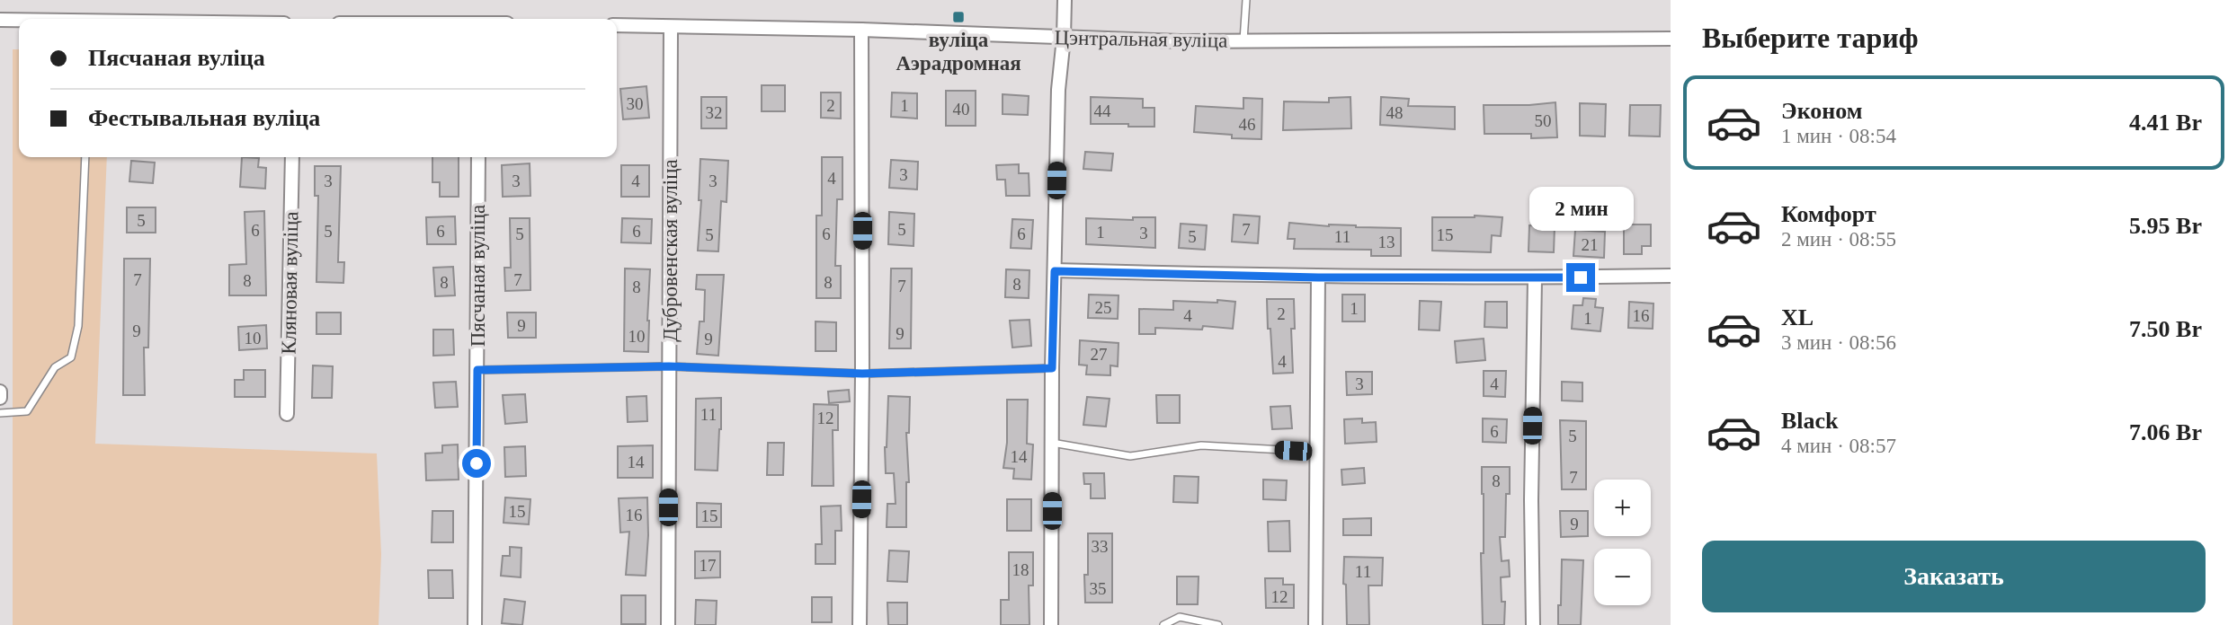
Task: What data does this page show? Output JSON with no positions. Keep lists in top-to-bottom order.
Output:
{
  "streets": {
    "street": [
      "Цэнтральная вуліца",
      "Дубровенская вуліца",
      "Пясчаная вуліца",
      "Кляновая вуліца"
    ]
  },
  "crossings": [
    ["Цэнтральная вуліца", "Дубровенская вуліца"]
  ],
  "places": {
    "transit": ["вуліца Аэрадромная"]
  },
  "house_numbers": [
    "30",
    "2",
    "1",
    "40",
    "44",
    "32",
    "48",
    "50",
    "46",
    "3",
    "4",
    "3",
    "3",
    "4",
    "3",
    "5",
    "5",
    "7",
    "6",
    "5",
    "6",
    "6",
    "1",
    "3",
    "5",
    "6",
    "6",
    "5",
    "15",
    "5",
    "11",
    "13",
    "21",
    "7",
    "7",
    "8",
    "8",
    "8",
    "8",
    "7",
    "8",
    "25",
    "1",
    "2",
    "4",
    "16",
    "1",
    "9",
    "9",
    "9",
    "10",
    "10",
    "9",
    "27",
    "4",
    "3",
    "4",
    "11",
    "12",
    "6",
    "5",
    "14",
    "14",
    "7",
    "8",
    "15",
    "16",
    "15",
    "9",
    "33",
    "17",
    "18",
    "11",
    "35",
    "12"
  ],
  "page": {
    "heading": "Выберите тариф",
    "banner": ["Пясчаная вуліца", "Фестывальная вуліца"],
    "list": [
      {
        "name": "Эконом",
        "note": "1 мин · 08:54",
        "value": "4.41 Br"
      },
      {
        "name": "Комфорт",
        "note": "2 мин · 08:55",
        "value": "5.95 Br"
      },
      {
        "name": "XL",
        "note": "3 мин · 08:56",
        "value": "7.50 Br"
      },
      {
        "name": "Black",
        "note": "4 мин · 08:57",
        "value": "7.06 Br"
      }
    ],
    "bubble": "2 мин",
    "map_buttons": ["+", "−"],
    "buttons": "Заказать"
  }
}
